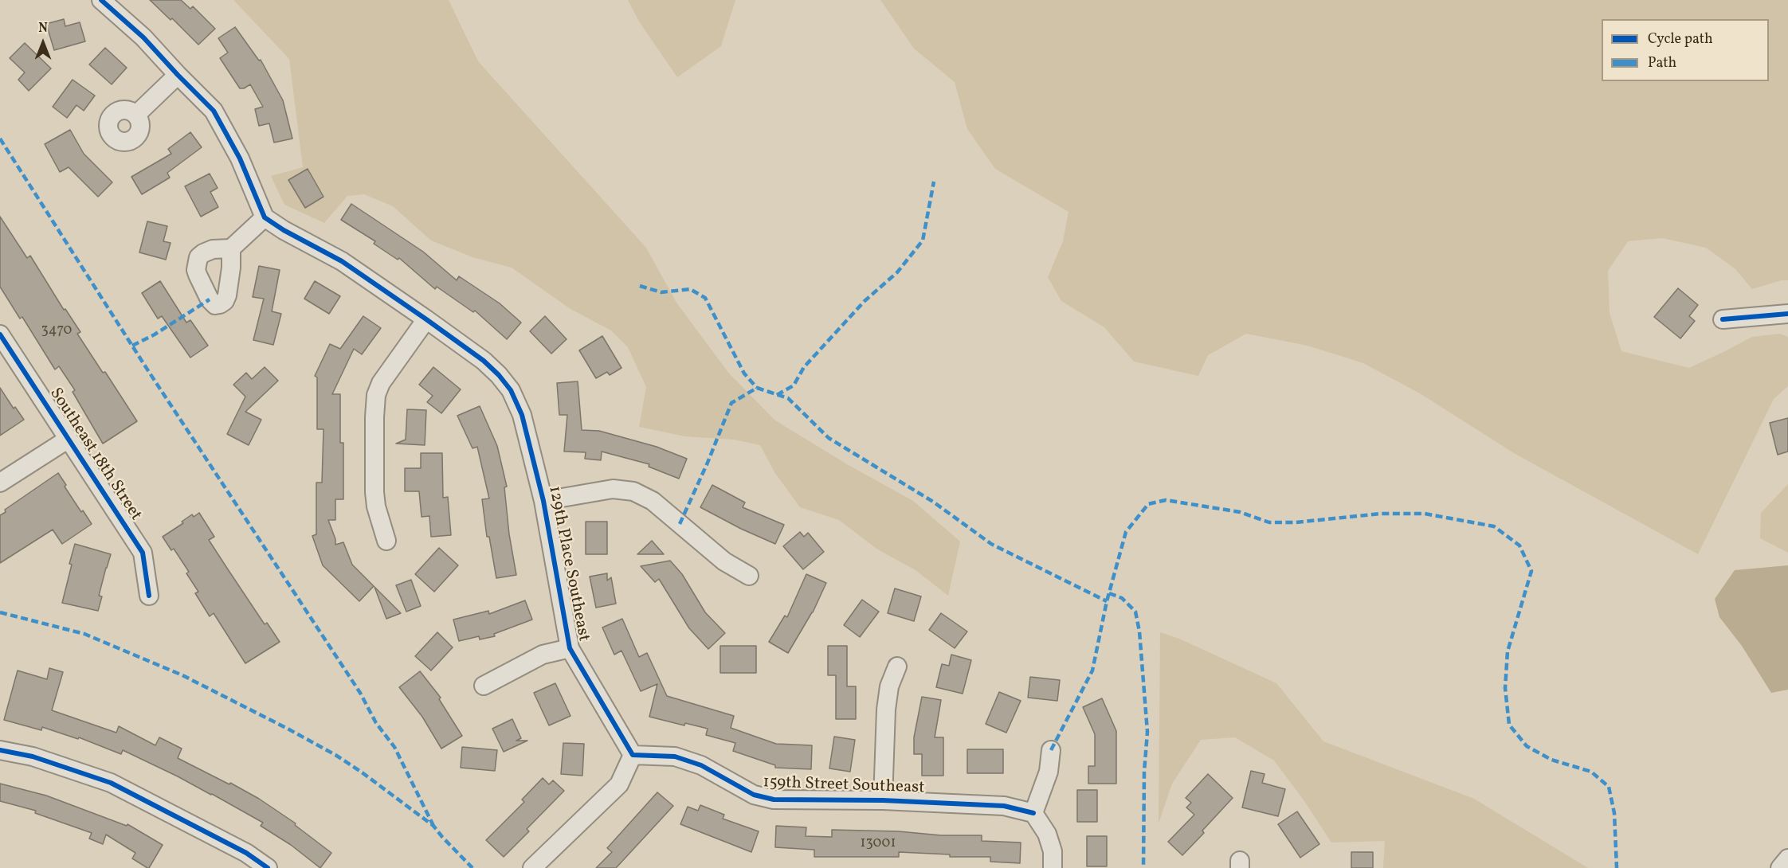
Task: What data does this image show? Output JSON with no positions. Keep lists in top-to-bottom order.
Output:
{
  "streets": {
    "street": ["Southeast 18th Street", "129th Place Southeast", "159th Street Southeast"]
  },
  "crossings": [
    ["129th Place Southeast", "159th Street Southeast"]
  ],
  "house_numbers": ["3470", "13001"],
  "legend": ["Cycle path", "Path"],
  "north": "top"
}
